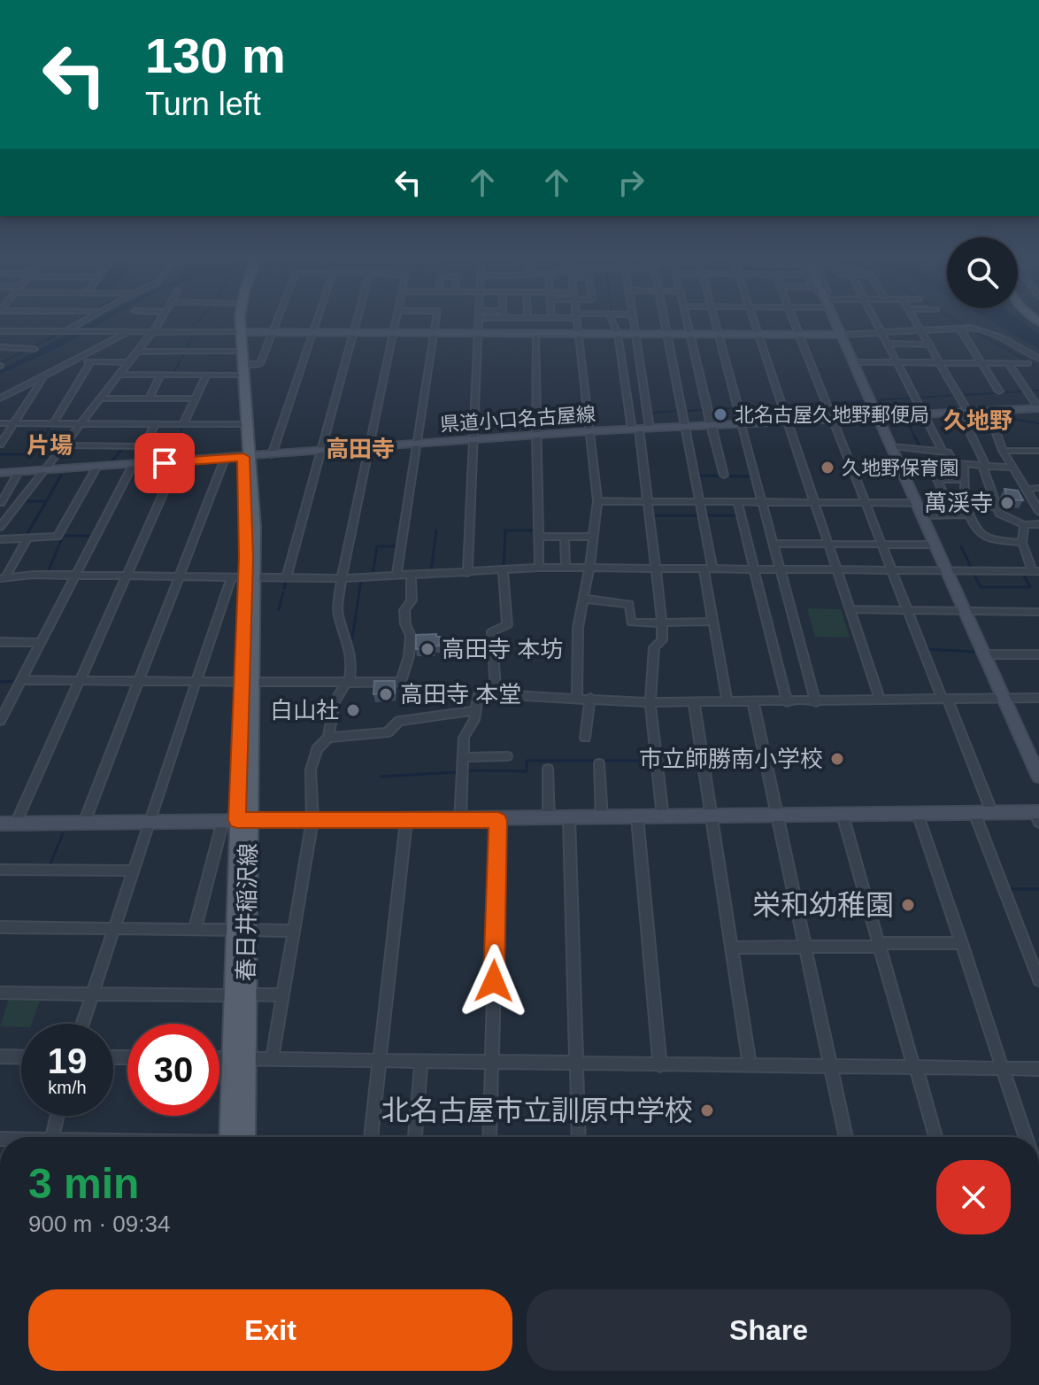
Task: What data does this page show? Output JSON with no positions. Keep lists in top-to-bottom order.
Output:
{
  "streets": {
    "main road": ["春日井稲沢線"],
    "street": ["県道小口名古屋線"]
  },
  "crossings": [
    ["県道小口名古屋線", "春日井稲沢線"]
  ],
  "districts": ["久地野", "片場", "高田寺"],
  "places": [
    "北名古屋久地野郵便局",
    "久地野保育園",
    "萬渓寺",
    "高田寺 本坊",
    "高田寺 本堂",
    "白山社",
    "市立師勝南小学校",
    "栄和幼稚園",
    "北名古屋市立訓原中学校"
  ],
  "page": {
    "turn": ["130 m", "Turn left"],
    "speed": "19 km/h",
    "limit": "30",
    "heading": ["3 min", "900 m · 09:34"],
    "buttons": ["Exit", "Share"]
  }
}
